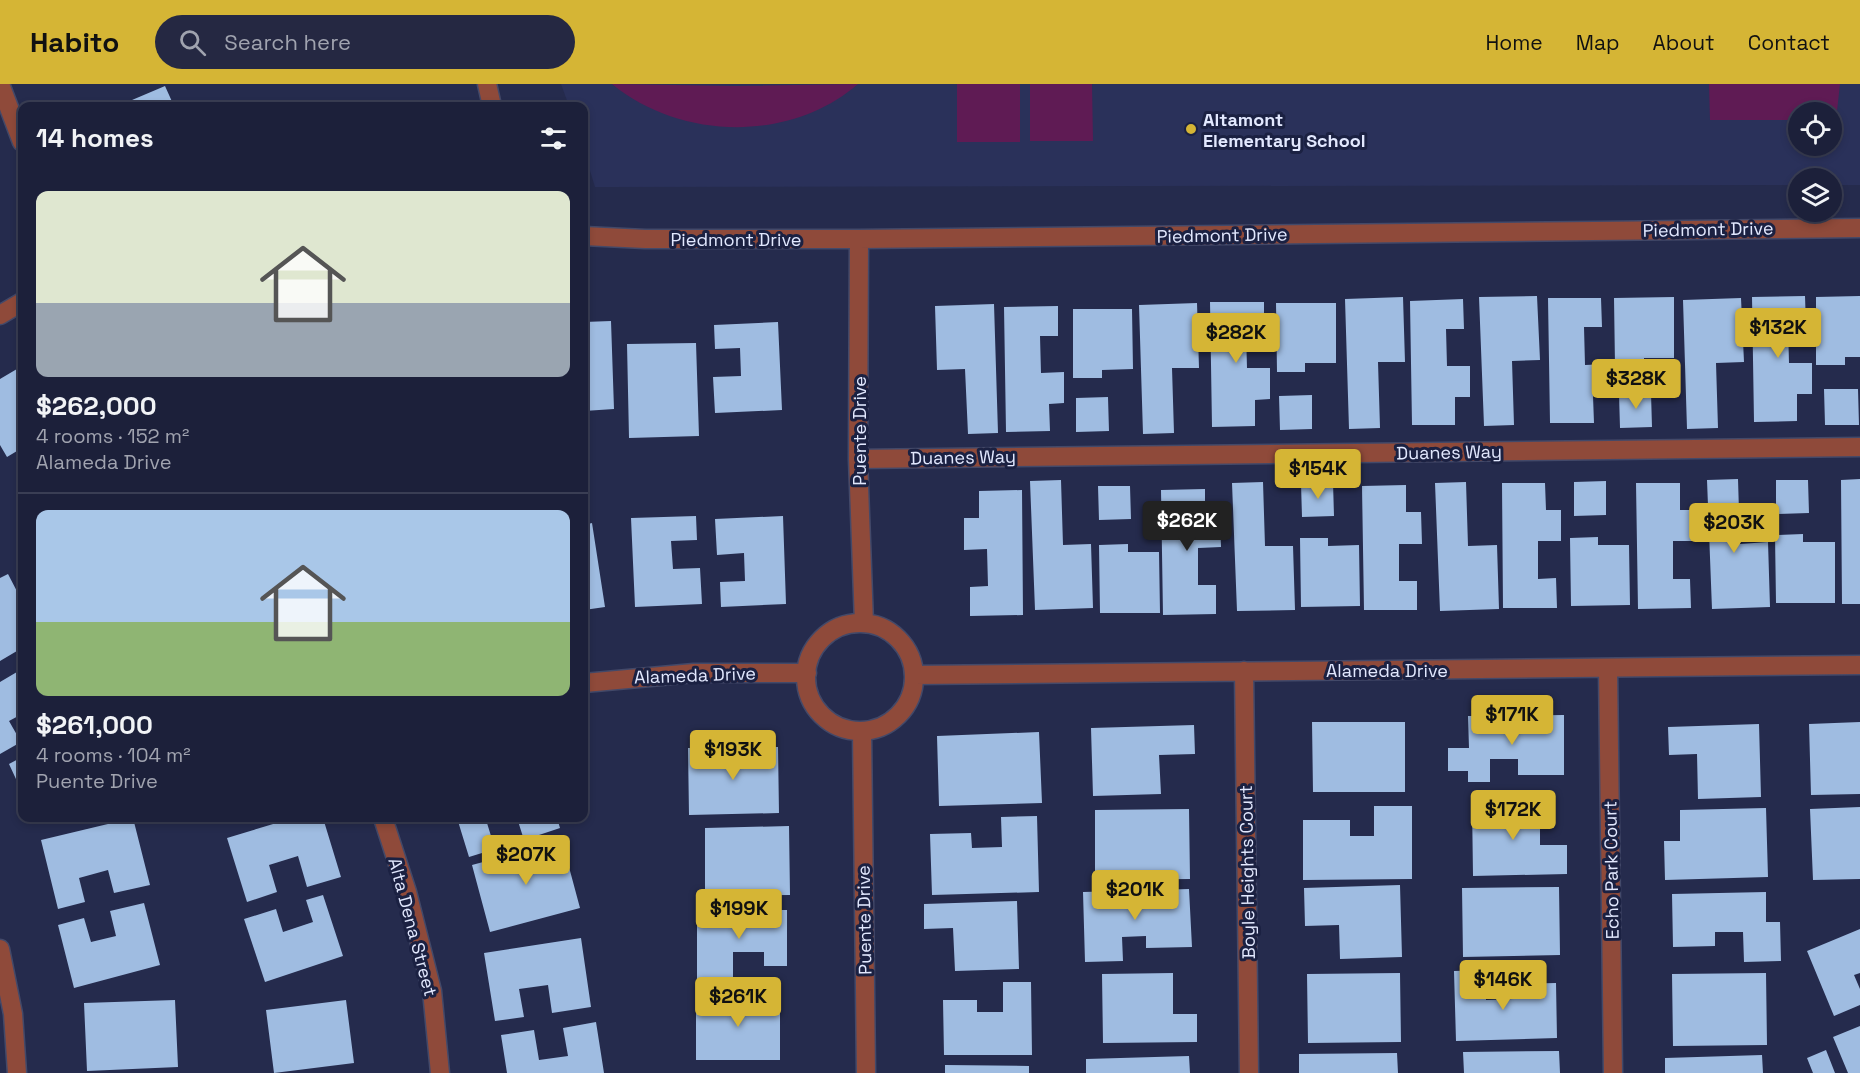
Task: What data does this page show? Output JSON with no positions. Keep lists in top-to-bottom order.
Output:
{
  "streets": {
    "street": [
      "Piedmont Drive",
      "Puente Drive",
      "Duanes Way",
      "Alameda Drive",
      "Echo Park Court",
      "Boyle Heights Court",
      "Alta Dena Street"
    ]
  },
  "crossings": [
    ["Piedmont Drive", "Puente Drive"],
    ["Puente Drive", "Duanes Way"],
    ["Puente Drive", "Alameda Drive"],
    ["Alameda Drive", "Echo Park Court"],
    ["Alameda Drive", "Boyle Heights Court"]
  ],
  "places": ["Altamont Elementary School"],
  "page": {
    "header": "Habito",
    "search": "Search here",
    "nav": [
      "Home",
      "Map",
      "About",
      "Contact"
    ],
    "heading": "14 homes",
    "list": [
      {
        "name": "$262,000",
        "note": "4 rooms · 152 m² · Alameda Drive"
      },
      {
        "name": "$261,000",
        "note": "4 rooms · 104 m² · Puente Drive"
      }
    ],
    "price": [
      "$132K",
      "$282K",
      "$328K",
      "$154K",
      "$262K",
      "$203K",
      "$171K",
      "$193K",
      "$172K",
      "$207K",
      "$201K",
      "$199K",
      "$146K",
      "$261K"
    ]
  }
}
